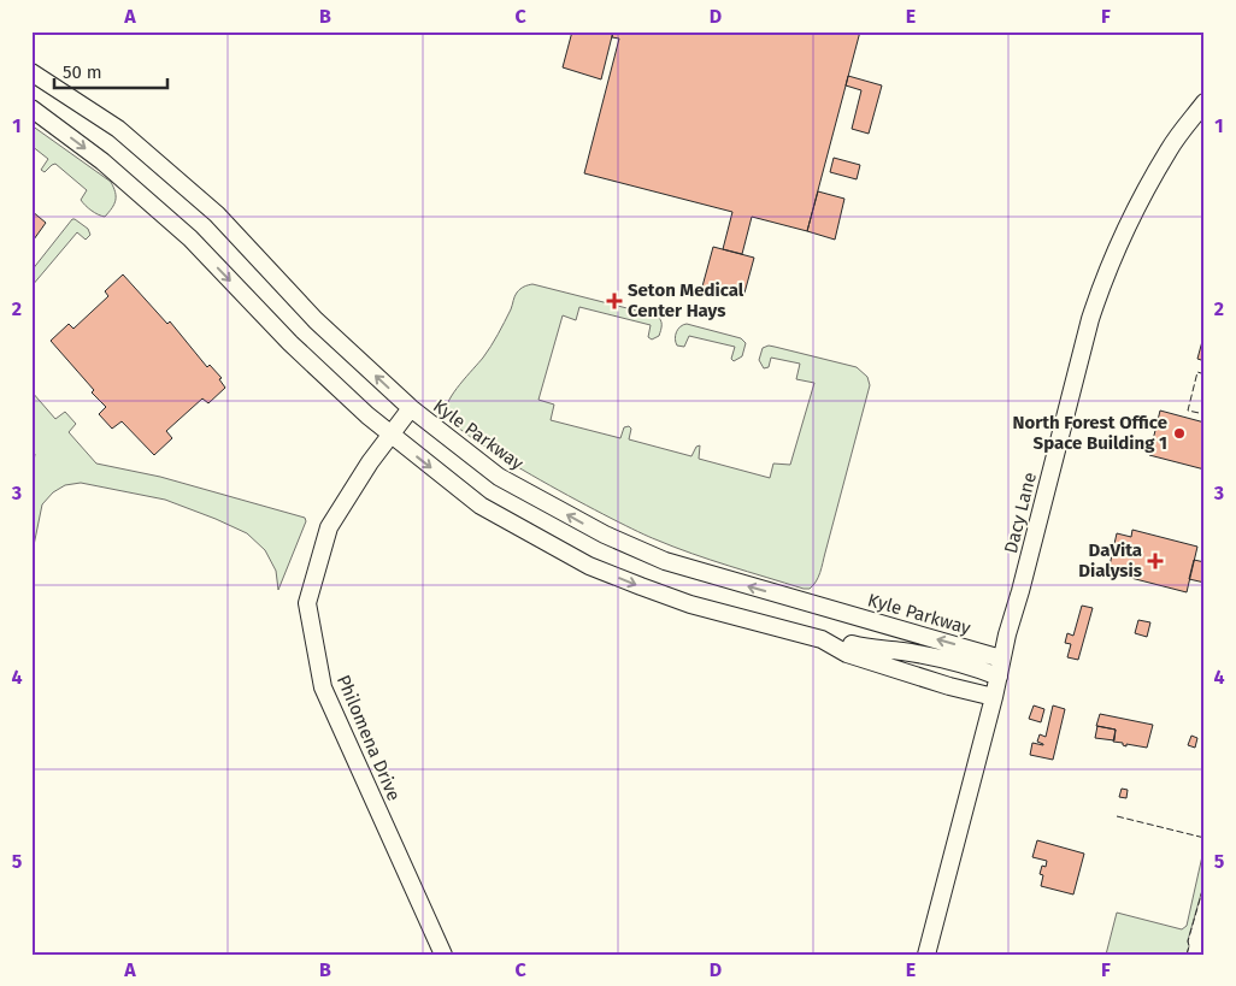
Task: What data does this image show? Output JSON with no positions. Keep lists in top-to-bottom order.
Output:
{
  "streets": {
    "street": ["Kyle Parkway", "Dacy Lane", "Philomena Drive"]
  },
  "crossings": [
    ["Kyle Parkway", "Dacy Lane"],
    ["Kyle Parkway", "Philomena Drive"]
  ],
  "places": {
    "health": ["Seton Medical Center Hays", "DaVita Dialysis"],
    "other": ["North Forest Office Space Building 1"]
  },
  "scale_bar": "50 m",
  "grid": {
    "columns": [
      "A",
      "B",
      "C",
      "D",
      "E",
      "F"
    ],
    "rows": [
      "1",
      "2",
      "3",
      "4",
      "5"
    ]
  }
}
